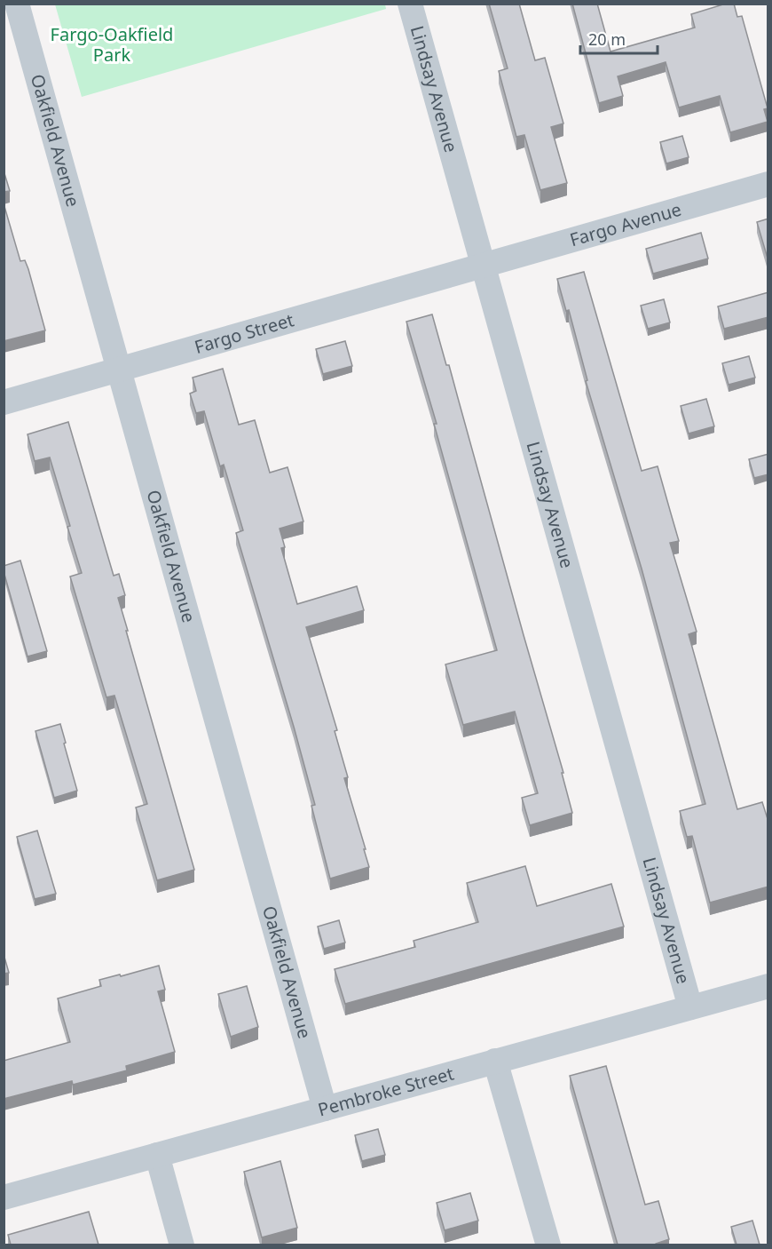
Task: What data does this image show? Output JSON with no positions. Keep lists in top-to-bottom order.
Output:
{
  "streets": {
    "street": [
      "Lindsay Avenue",
      "Oakfield Avenue",
      "Fargo Avenue",
      "Fargo Street",
      "Pembroke Street"
    ]
  },
  "crossings": [
    ["Lindsay Avenue", "Fargo Avenue"],
    ["Lindsay Avenue", "Fargo Street"],
    ["Lindsay Avenue", "Pembroke Street"],
    ["Oakfield Avenue", "Fargo Street"],
    ["Oakfield Avenue", "Pembroke Street"],
    ["Fargo Avenue", "Fargo Street"]
  ],
  "parks": ["Fargo-Oakfield Park"],
  "scale_bar": "20 m"
}
